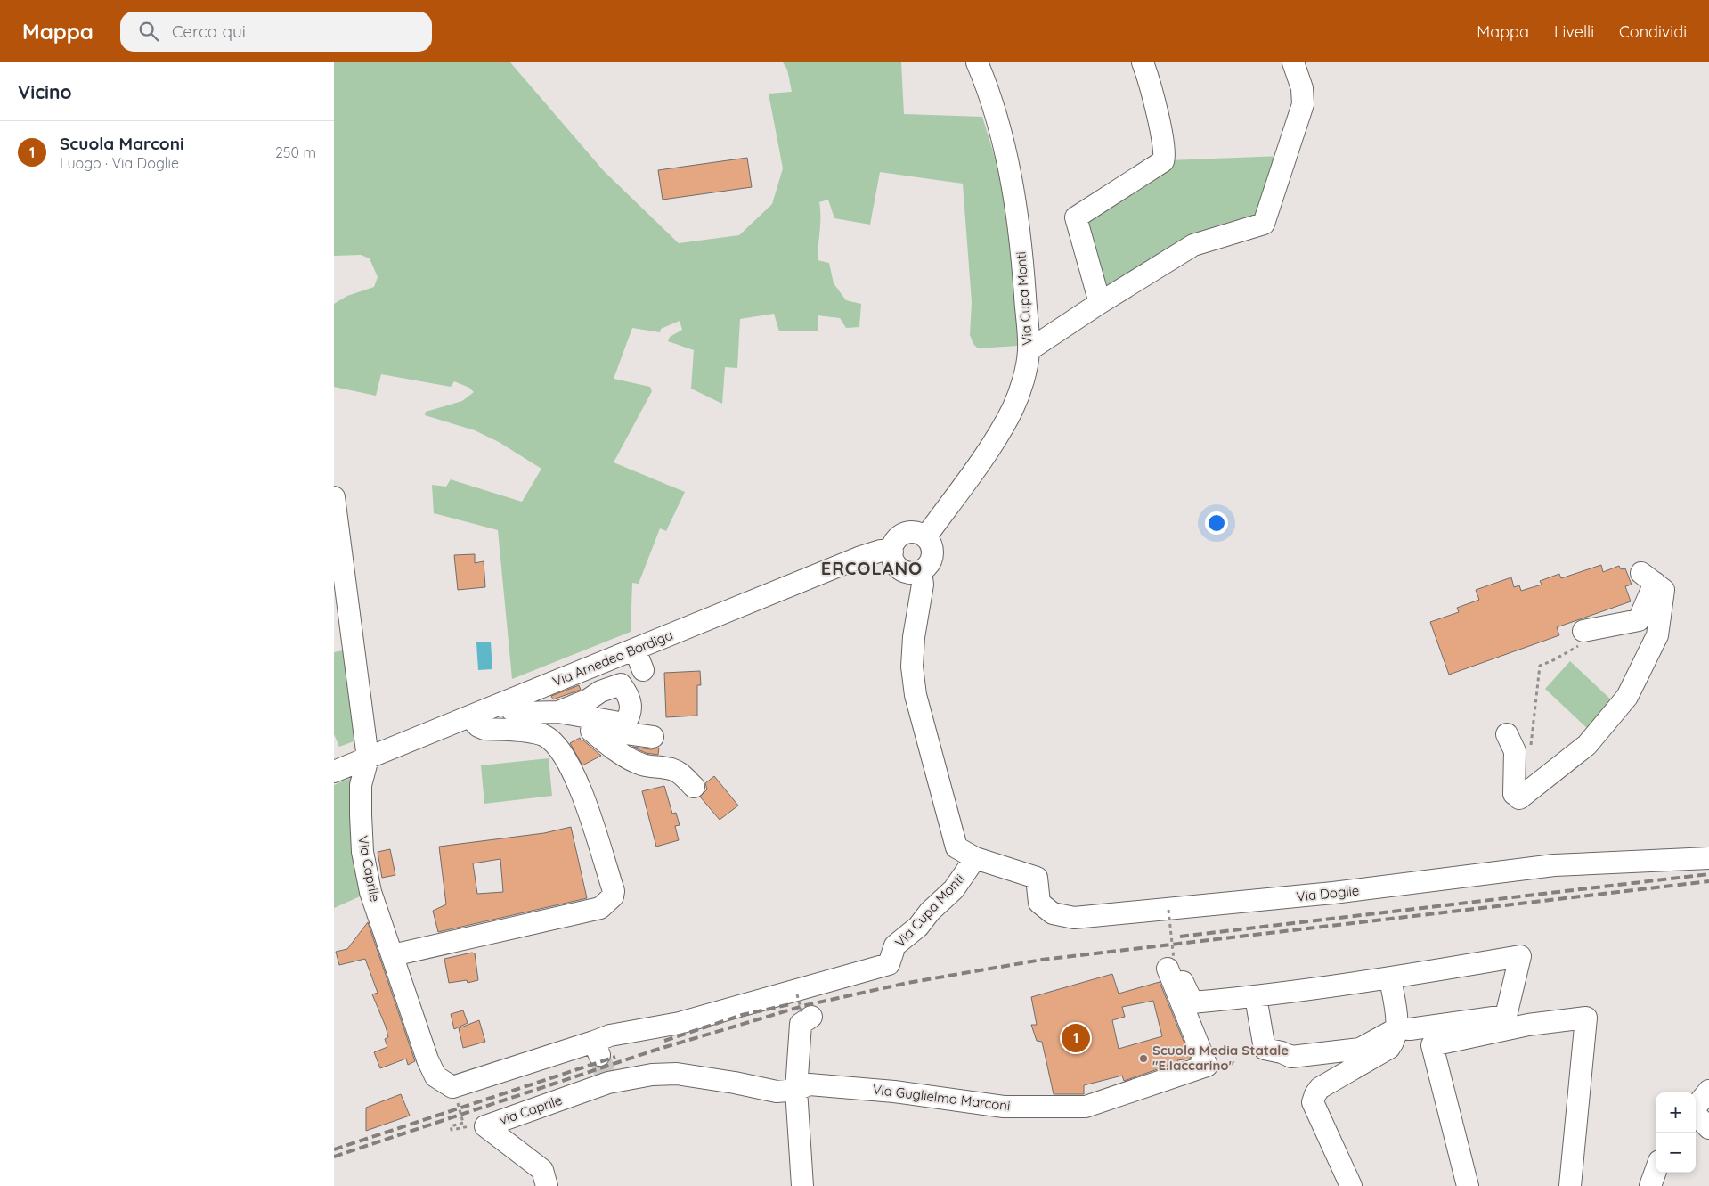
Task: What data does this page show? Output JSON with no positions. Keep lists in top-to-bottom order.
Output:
{
  "streets": {
    "street": [
      "Via Cupa Monti",
      "Via Amedeo Bordiga",
      "Via Caprile",
      "Via Doglie",
      "Via Guglielmo Marconi",
      "via Caprile"
    ]
  },
  "crossings": [
    ["Via Cupa Monti", "Via Amedeo Bordiga"],
    ["Via Cupa Monti", "Via Caprile"],
    ["Via Cupa Monti", "Via Doglie"],
    ["Via Cupa Monti", "via Caprile"],
    ["Via Amedeo Bordiga", "Via Caprile"],
    ["Via Caprile", "via Caprile"]
  ],
  "districts": ["ERCOLANO"],
  "places": ["Scuola Media Statale \"E.Iaccarino\""],
  "page": {
    "header": "Mappa",
    "search": "Cerca qui",
    "nav": ["Mappa", "Livelli", "Condividi"],
    "heading": "Vicino",
    "list": [
      {
        "mark": "1",
        "name": "Scuola Marconi",
        "note": "Luogo · Via Doglie",
        "value": "250 m"
      }
    ],
    "pins": "1",
    "map_buttons": ["+", "−"]
  }
}
